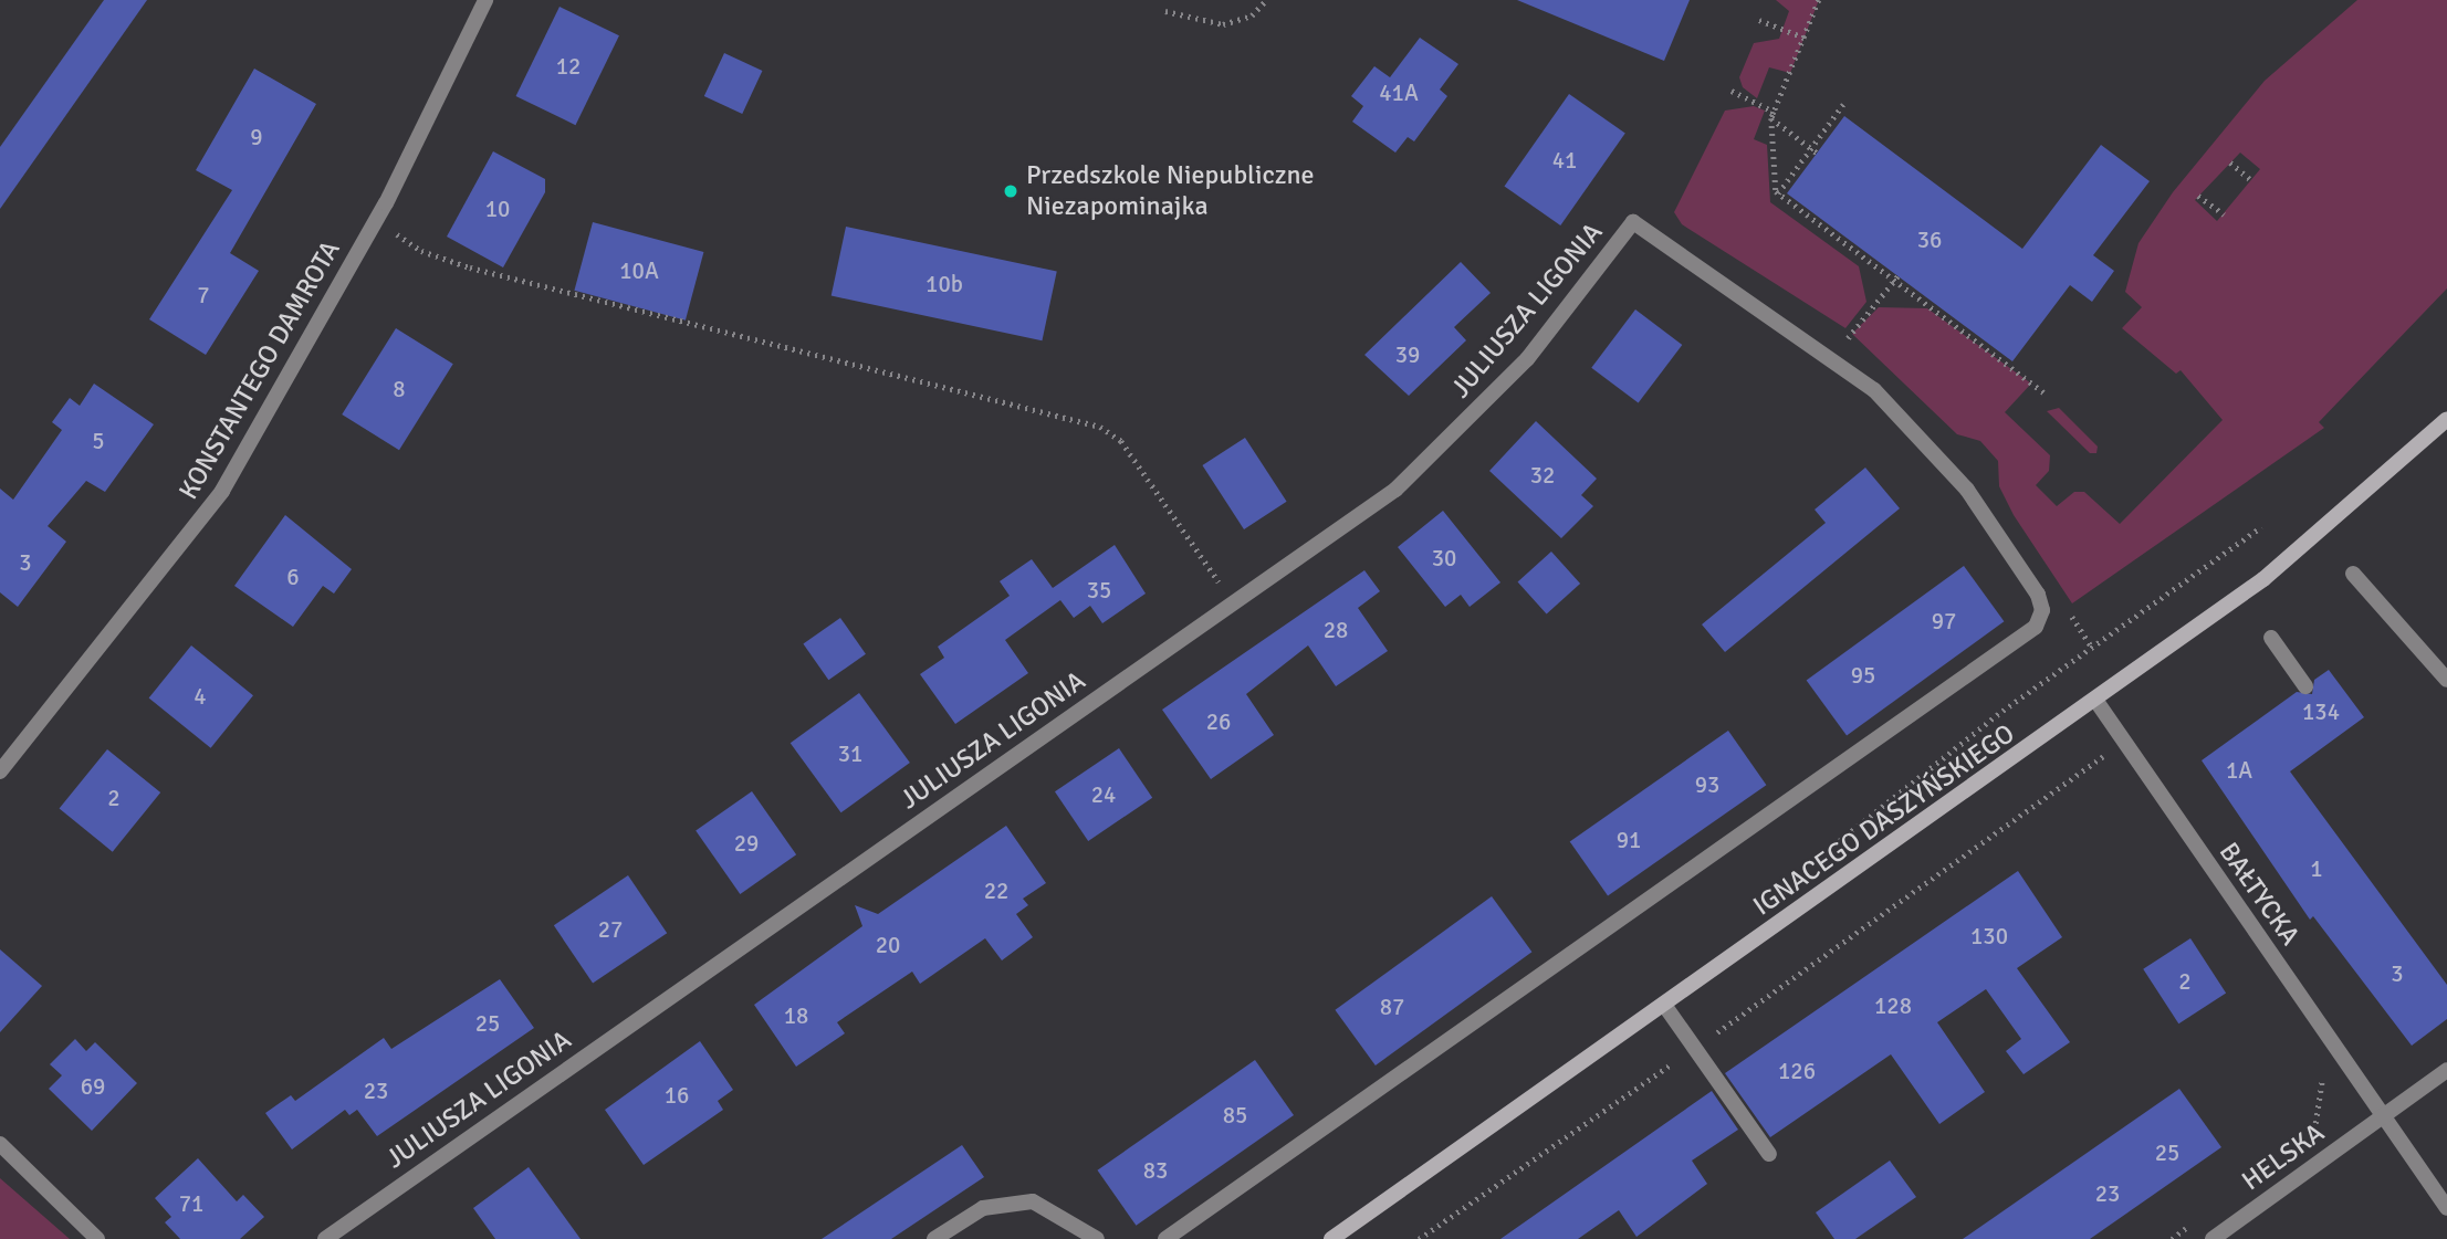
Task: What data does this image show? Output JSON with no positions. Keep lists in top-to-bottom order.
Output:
{
  "streets": {
    "street": [
      "JULIUSZA LIGONIA",
      "KONSTANTEGO DAMROTA",
      "IGNACEGO DASZYŃSKIEGO",
      "BAŁTYCKA",
      "HELSKA"
    ]
  },
  "crossings": [
    ["IGNACEGO DASZYŃSKIEGO", "BAŁTYCKA"],
    ["BAŁTYCKA", "HELSKA"]
  ],
  "places": ["Przedszkole Niepubliczne Niezapominajka"],
  "house_numbers": [
    "12",
    "41A",
    "9",
    "41",
    "10",
    "36",
    "10A",
    "10b",
    "7",
    "39",
    "8",
    "5",
    "32",
    "30",
    "3",
    "6",
    "35",
    "97",
    "28",
    "95",
    "4",
    "134",
    "26",
    "31",
    "1A",
    "93",
    "24",
    "2",
    "91",
    "29",
    "1",
    "22",
    "27",
    "130",
    "20",
    "3",
    "2",
    "128",
    "87",
    "18",
    "25",
    "126",
    "69",
    "23",
    "16",
    "85",
    "25",
    "83",
    "23",
    "71"
  ]
}
